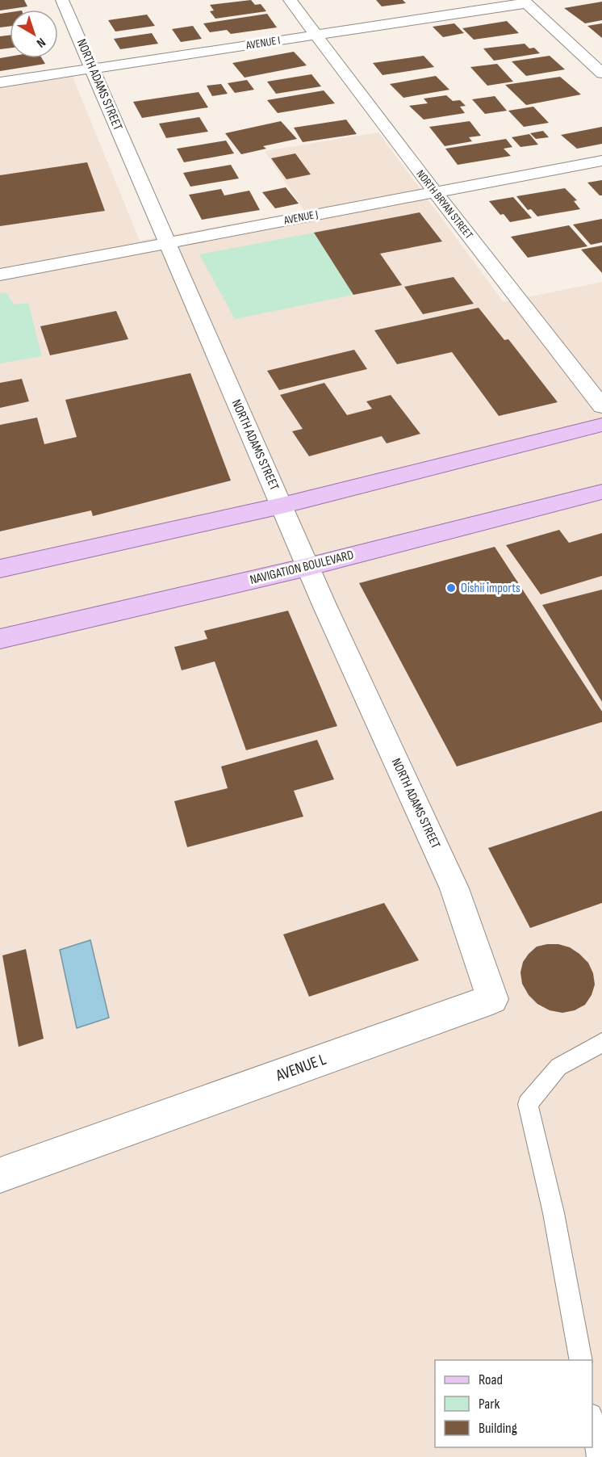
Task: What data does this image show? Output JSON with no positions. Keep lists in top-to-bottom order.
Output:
{
  "streets": {
    "main road": ["NAVIGATION BOULEVARD"],
    "street": [
      "AVENUE I",
      "NORTH ADAMS STREET",
      "NORTH BRYAN STREET",
      "AVENUE J",
      "AVENUE L"
    ]
  },
  "crossings": [
    ["AVENUE I", "NORTH ADAMS STREET"],
    ["AVENUE I", "NORTH BRYAN STREET"],
    ["NORTH ADAMS STREET", "AVENUE J"],
    ["NORTH ADAMS STREET", "NAVIGATION BOULEVARD"],
    ["NORTH ADAMS STREET", "AVENUE L"],
    ["NORTH BRYAN STREET", "AVENUE J"]
  ],
  "places": ["Oishii imports"],
  "legend": ["Road", "Park", "Building"],
  "north": "bottom right"
}
